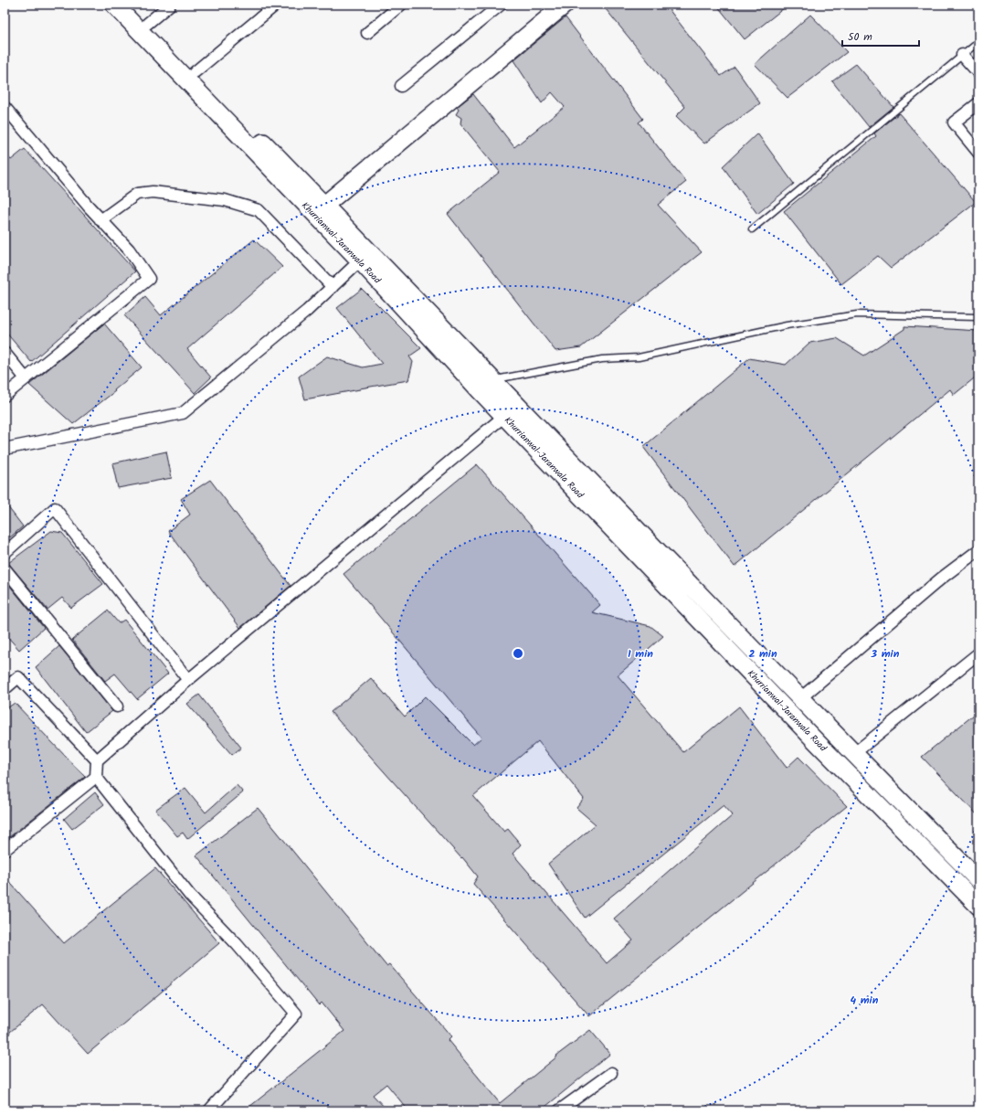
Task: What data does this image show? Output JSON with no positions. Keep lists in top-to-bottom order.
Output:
{
  "streets": {
    "main road": ["Khurrianwal-Jaranwala Road"]
  },
  "scale_bar": "50 m",
  "rings": [
    "1 min",
    "2 min",
    "3 min",
    "4 min"
  ]
}
